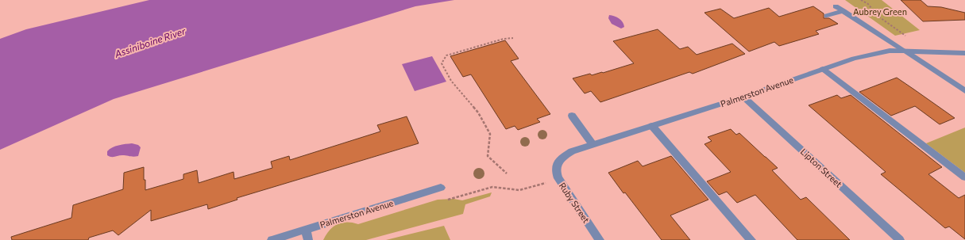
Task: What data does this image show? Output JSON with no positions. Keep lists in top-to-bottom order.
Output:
{
  "streets": {
    "street": ["Palmerston Avenue", "Lipton Street", "Ruby Street"]
  },
  "crossings": [
    ["Palmerston Avenue", "Lipton Street"],
    ["Palmerston Avenue", "Ruby Street"]
  ],
  "water": ["Assiniboine River"],
  "parks": ["Aubrey Green"]
}
